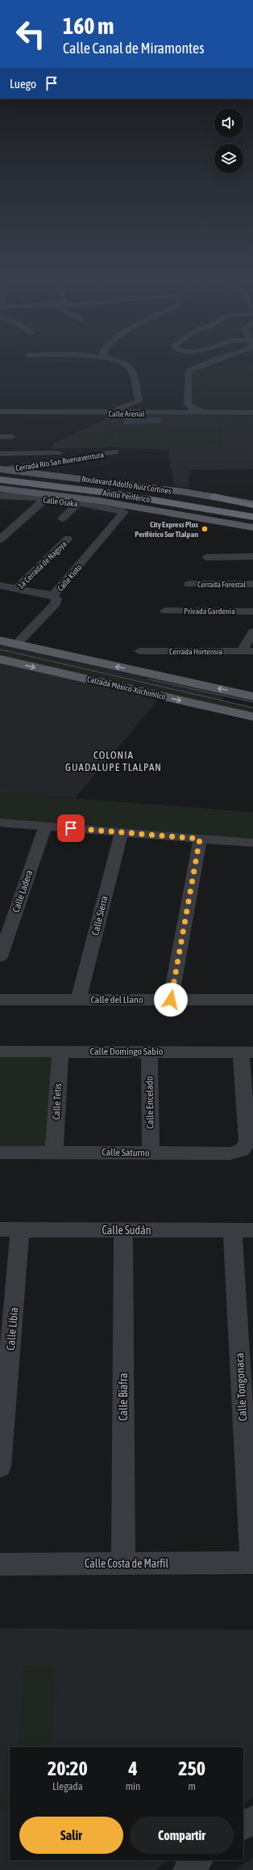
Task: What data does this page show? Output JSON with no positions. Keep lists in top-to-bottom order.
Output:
{
  "streets": {
    "highway": ["Anillo Periférico"],
    "main road": ["Boulevard Adolfo Ruiz Cortines", "Calzada México-Xochimilco"],
    "street": [
      "Calle Arenal",
      "Cerrada Río San Buenaventura",
      "Calle Osaka",
      "1a Cerrada de Nagoya",
      "Calle Kioto",
      "Cerrada Forestal",
      "Privada Gardenia",
      "Cerrada Hortensia",
      "Calle Ladera",
      "Calle Sierra",
      "Calle del Llano",
      "Calle Domingo Sabio",
      "Calle Tetis",
      "Calle Encelado",
      "Calle Saturno",
      "Calle Sudán",
      "Calle Libia",
      "Calle Tongonaca",
      "Calle Biafra",
      "Calle Costa de Marfil"
    ]
  },
  "crossings": [
    ["Cerrada Río San Buenaventura", "Boulevard Adolfo Ruiz Cortines"],
    ["Cerrada Río San Buenaventura", "Anillo Periférico"],
    ["Boulevard Adolfo Ruiz Cortines", "Anillo Periférico"],
    ["Calle Osaka", "Calle Kioto"],
    ["Calle Kioto", "Calzada México-Xochimilco"],
    ["Calle Sierra", "Calle del Llano"],
    ["Calle Domingo Sabio", "Calle Tetis"],
    ["Calle Domingo Sabio", "Calle Encelado"],
    ["Calle Domingo Sabio", "Calle Saturno"],
    ["Calle Tetis", "Calle Saturno"],
    ["Calle Encelado", "Calle Saturno"],
    ["Calle Sudán", "Calle Libia"],
    ["Calle Sudán", "Calle Tongonaca"],
    ["Calle Sudán", "Calle Biafra"],
    ["Calle Tongonaca", "Calle Costa de Marfil"],
    ["Calle Biafra", "Calle Costa de Marfil"]
  ],
  "districts": ["COLONIA GUADALUPE TLALPAN"],
  "places": ["City Express Plus Periférico Sur Tlalpan"],
  "page": {
    "turn": ["160 m", "Calle Canal de Miramontes"],
    "then": "Luego",
    "eta": [
      "20:20",
      "Llegada",
      "4",
      "min",
      "250",
      "m"
    ],
    "buttons": ["Salir", "Compartir"]
  }
}
